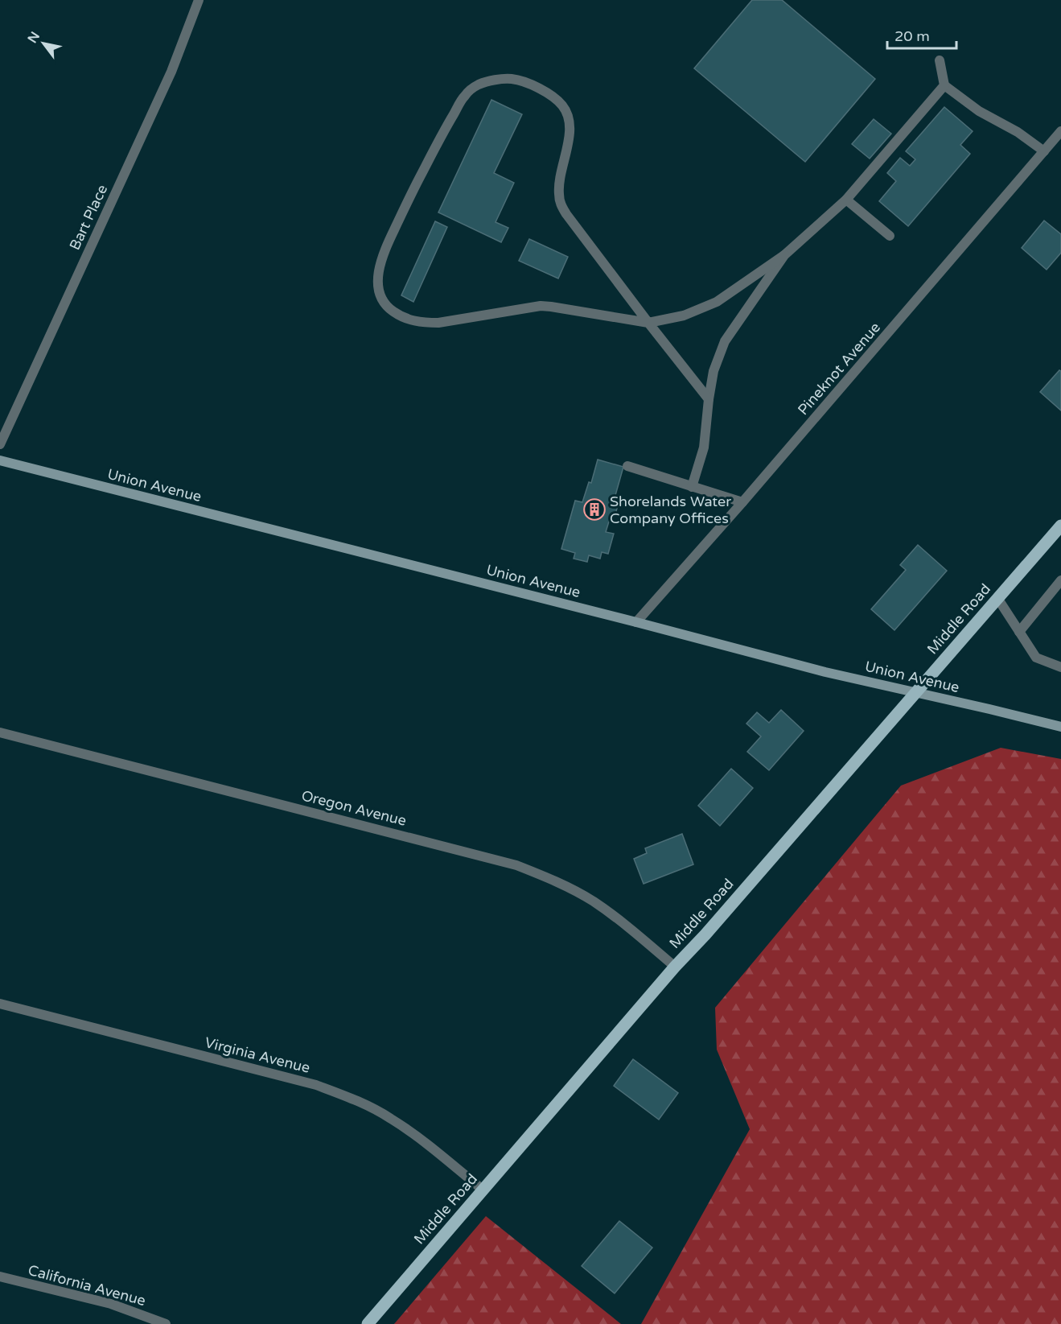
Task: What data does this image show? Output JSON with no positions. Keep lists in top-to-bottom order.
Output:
{
  "streets": {
    "main road": ["Middle Road"],
    "street": [
      "Bart Place",
      "Pineknot Avenue",
      "Union Avenue",
      "Oregon Avenue",
      "Virginia Avenue",
      "California Avenue"
    ]
  },
  "crossings": [
    ["Pineknot Avenue", "Union Avenue"],
    ["Union Avenue", "Middle Road"],
    ["Middle Road", "Oregon Avenue"],
    ["Middle Road", "Virginia Avenue"]
  ],
  "places": {
    "building": ["Shorelands Water Company Offices"]
  },
  "scale_bar": "20 m",
  "north": "top left"
}
